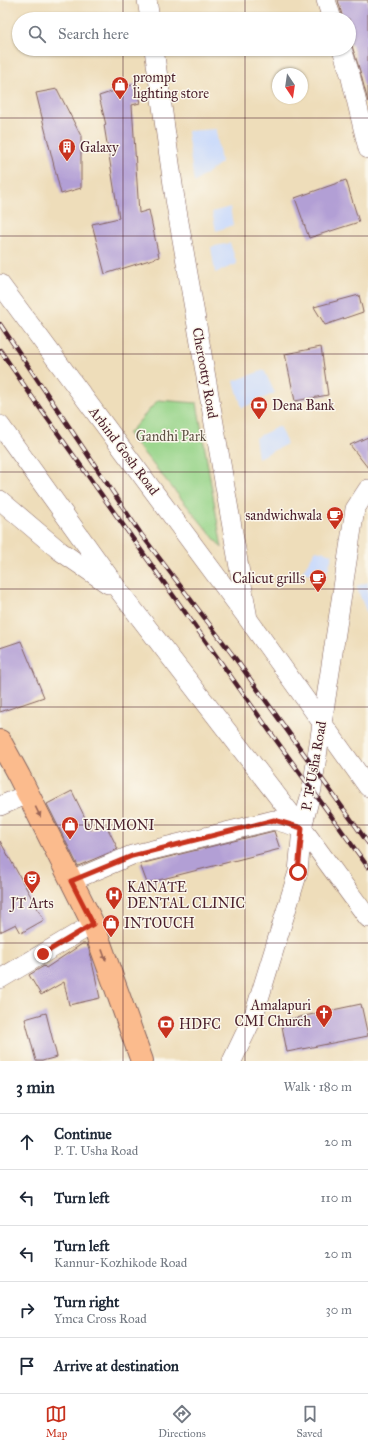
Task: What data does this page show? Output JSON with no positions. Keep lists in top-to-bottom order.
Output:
{
  "streets": {
    "street": ["Cherootty Road", "Arbind Gosh Road", "P. T. Usha Road"]
  },
  "crossings": [
    ["Cherootty Road", "Arbind Gosh Road"],
    ["Cherootty Road", "P. T. Usha Road"]
  ],
  "parks": ["Gandhi Park"],
  "places": {
    "shop": ["prompt lighting store", "UNIMONI", "INTOUCH"],
    "building": ["Galaxy"],
    "bank": ["Dena Bank", "HDFC"],
    "cafe": ["sandwichwala", "Calicut grills"],
    "theatre": ["JT Arts"],
    "hospital": ["KANATE DENTAL CLINIC"],
    "church": ["Amalapuri CMI Church"]
  },
  "north": "bottom",
  "page": {
    "search": "Search here",
    "heading": ["3 min", "Walk · 180 m"],
    "list": [
      ["Continue", "P. T. Usha Road", "20 m"],
      ["Turn left", "110 m"],
      ["Turn left", "Kannur-Kozhikode Road", "20 m"],
      ["Turn right", "Ymca Cross Road", "30 m"],
      "Arrive at destination"
    ],
    "nav": ["Map", "Directions", "Saved"]
  }
}
